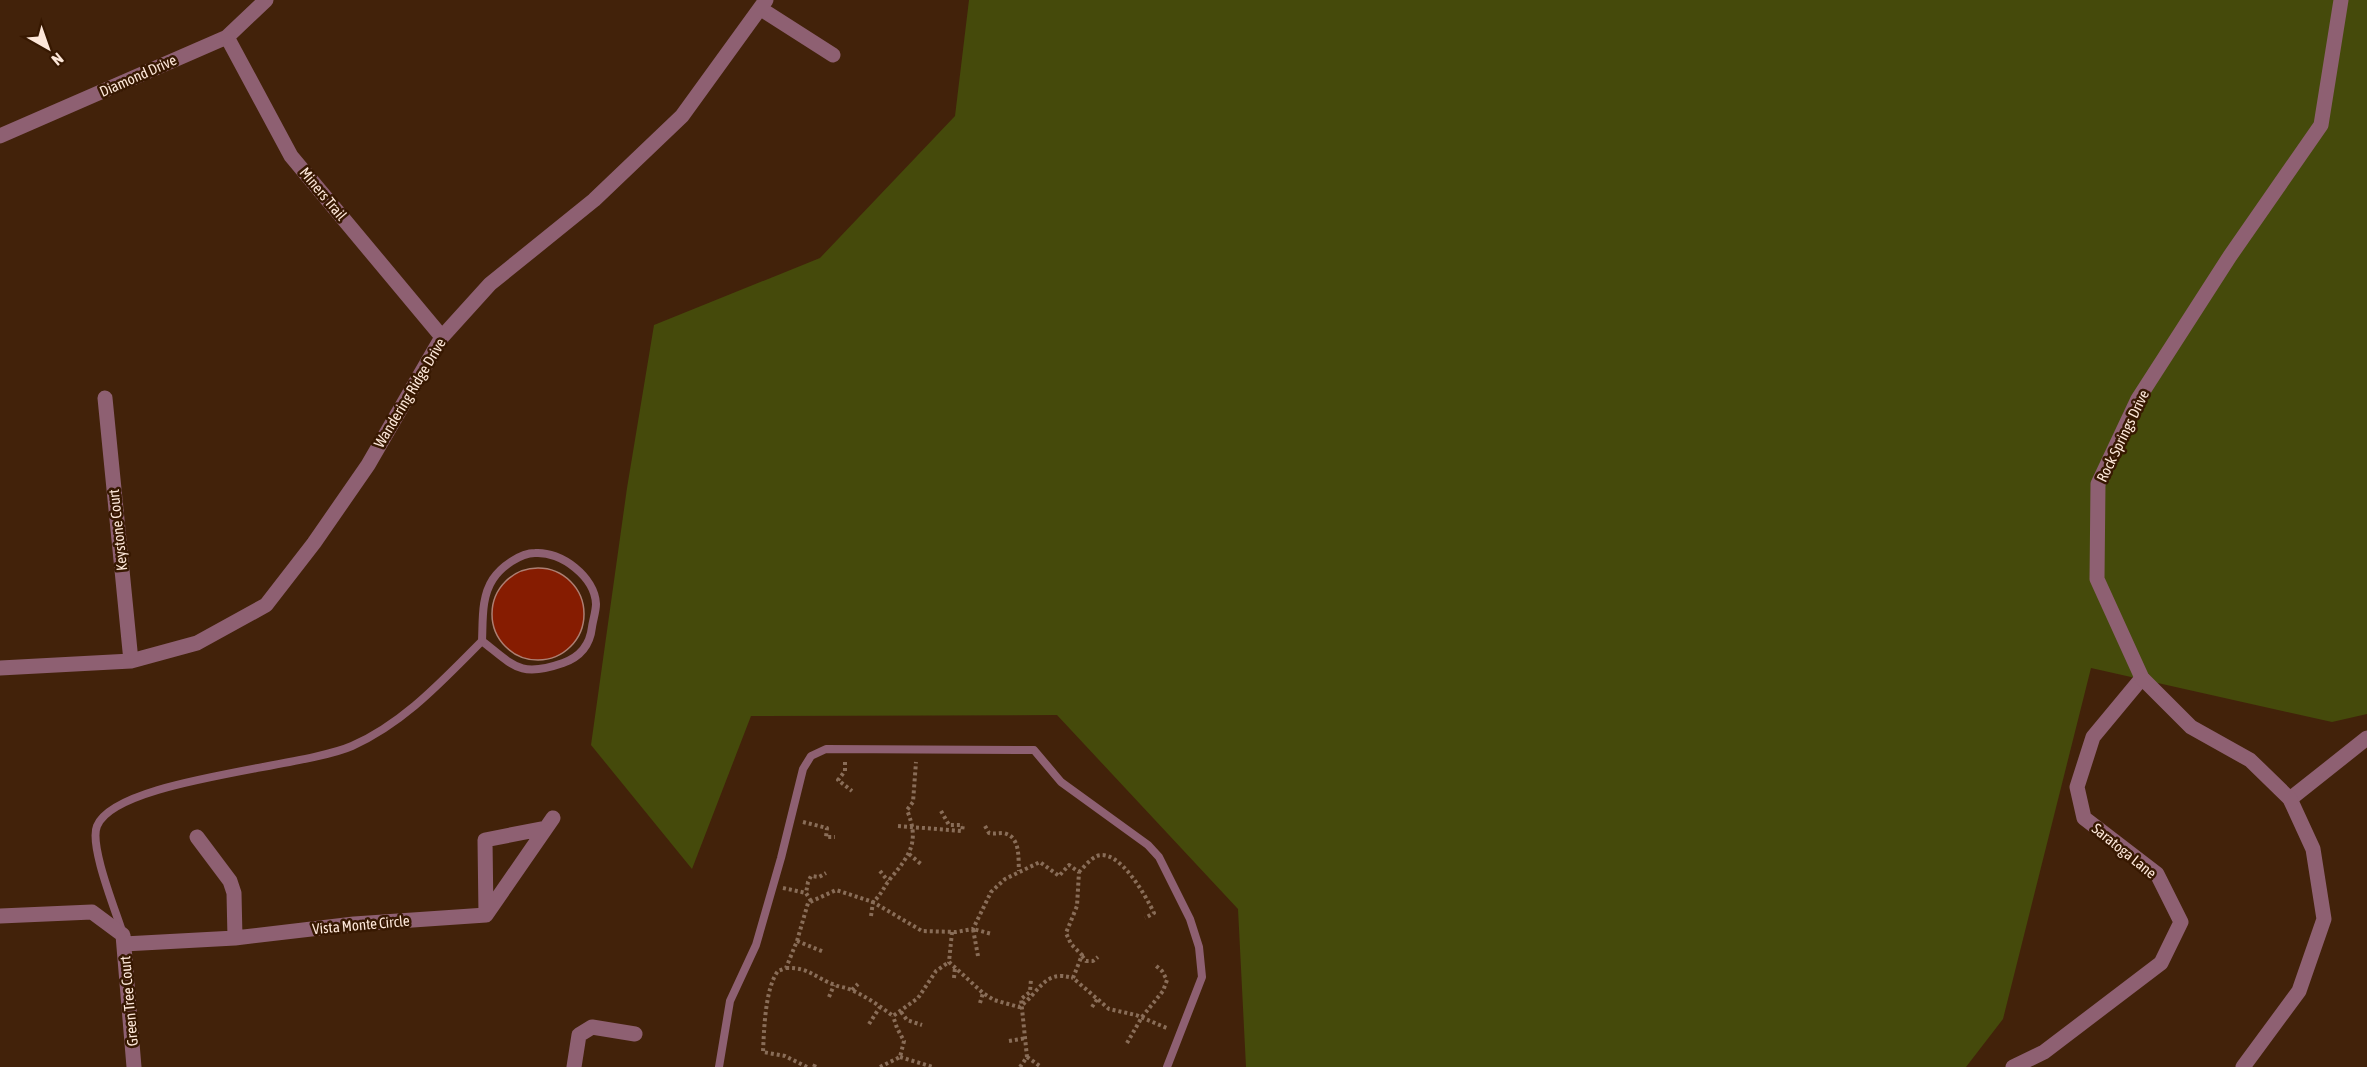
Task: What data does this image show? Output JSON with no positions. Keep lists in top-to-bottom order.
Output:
{
  "streets": {
    "street": [
      "Diamond Drive",
      "Miners Trail",
      "Wandering Ridge Drive",
      "Rock Springs Drive",
      "Keystone Court",
      "Saratoga Lane",
      "Vista Monte Circle",
      "Green Tree Court"
    ]
  },
  "crossings": [
    ["Diamond Drive", "Miners Trail"],
    ["Miners Trail", "Wandering Ridge Drive"],
    ["Wandering Ridge Drive", "Keystone Court"],
    ["Rock Springs Drive", "Saratoga Lane"],
    ["Vista Monte Circle", "Green Tree Court"]
  ],
  "north": "bottom right"
}
